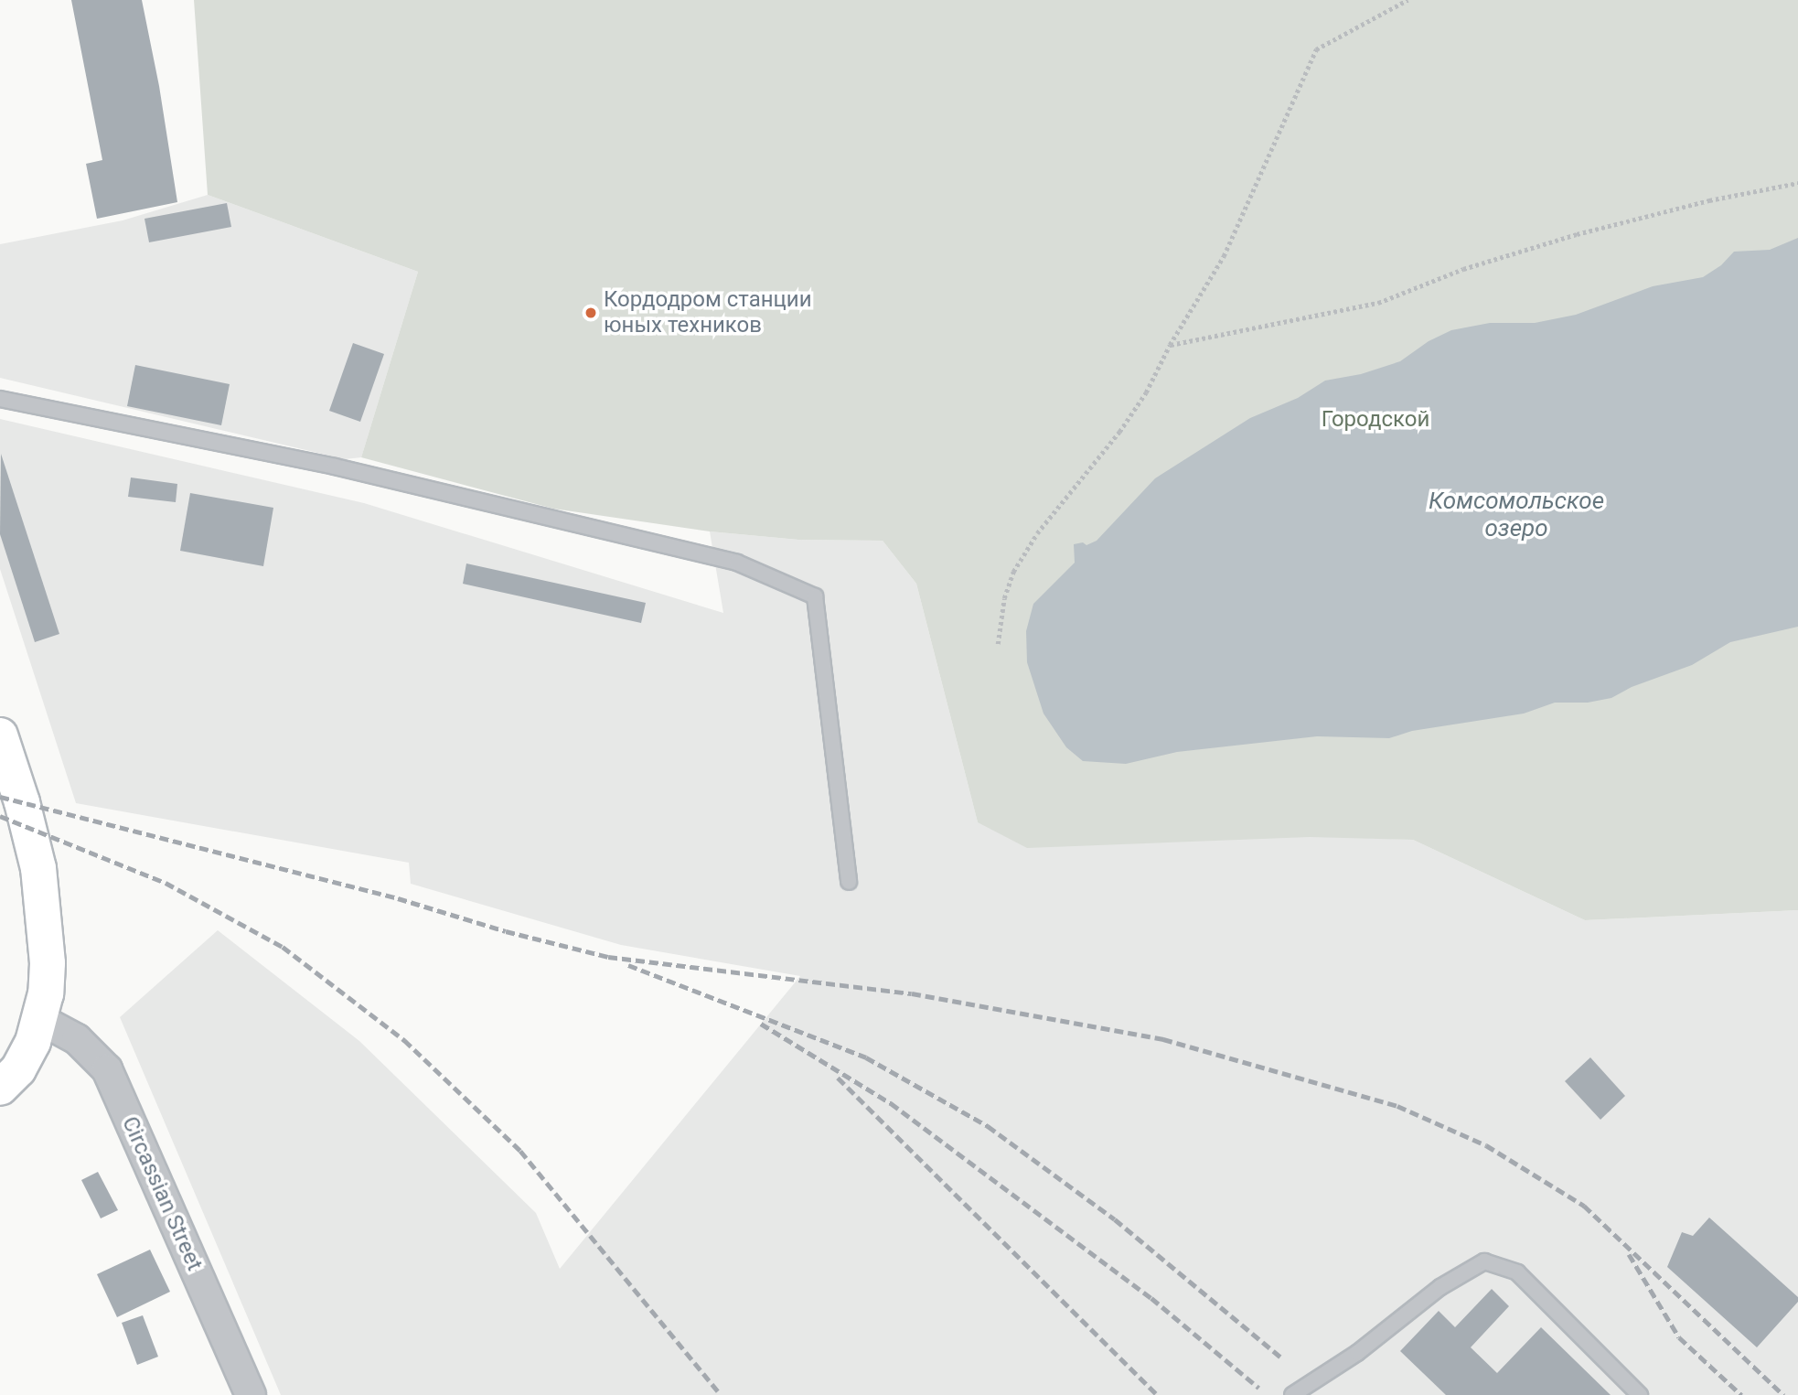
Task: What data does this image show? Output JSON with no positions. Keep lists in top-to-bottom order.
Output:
{
  "streets": {
    "street": ["Circassian Street"]
  },
  "water": ["Комсомольское озеро"],
  "parks": ["Городской"],
  "places": ["Кордодром станции юных техников"]
}
